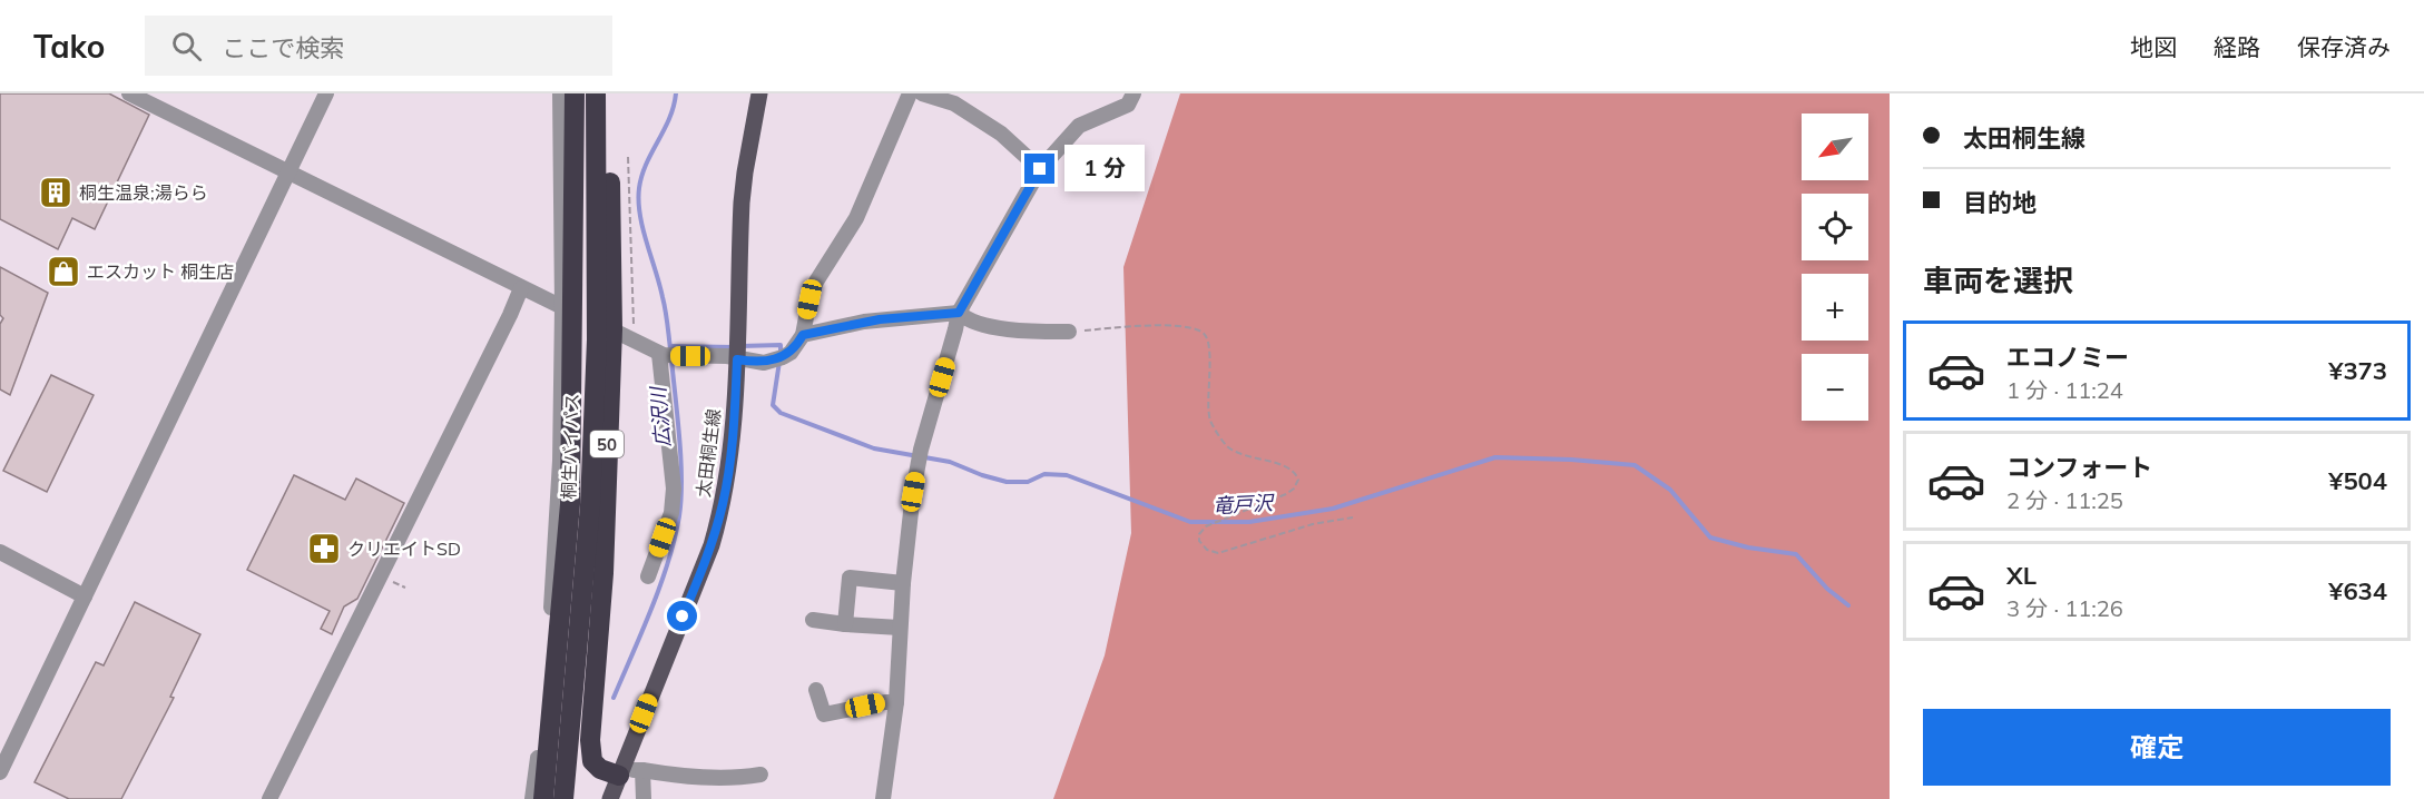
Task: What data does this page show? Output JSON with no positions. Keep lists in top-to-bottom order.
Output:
{
  "streets": {
    "highway": ["50", "桐生バイパス"],
    "main road": ["太田桐生線"]
  },
  "crossings": [
    ["50", "太田桐生線"]
  ],
  "water": ["広沢川", "竜戸沢"],
  "places": {
    "building": ["桐生温泉;湯らら"],
    "shop": ["エスカット 桐生店"],
    "pharmacy": ["クリエイトSD"]
  },
  "north": "bottom left",
  "page": {
    "header": "Tako",
    "search": "ここで検索",
    "nav": ["地図", "経路", "保存済み"],
    "banner": ["太田桐生線", "目的地"],
    "map_buttons": ["+", "−"],
    "bubble": "1 分",
    "heading": "車両を選択",
    "list": [
      {
        "name": "エコノミー",
        "note": "1 分 · 11:24",
        "value": "¥373"
      },
      {
        "name": "コンフォート",
        "note": "2 分 · 11:25",
        "value": "¥504"
      },
      {
        "name": "XL",
        "note": "3 分 · 11:26",
        "value": "¥634"
      }
    ],
    "buttons": "確定"
  }
}
